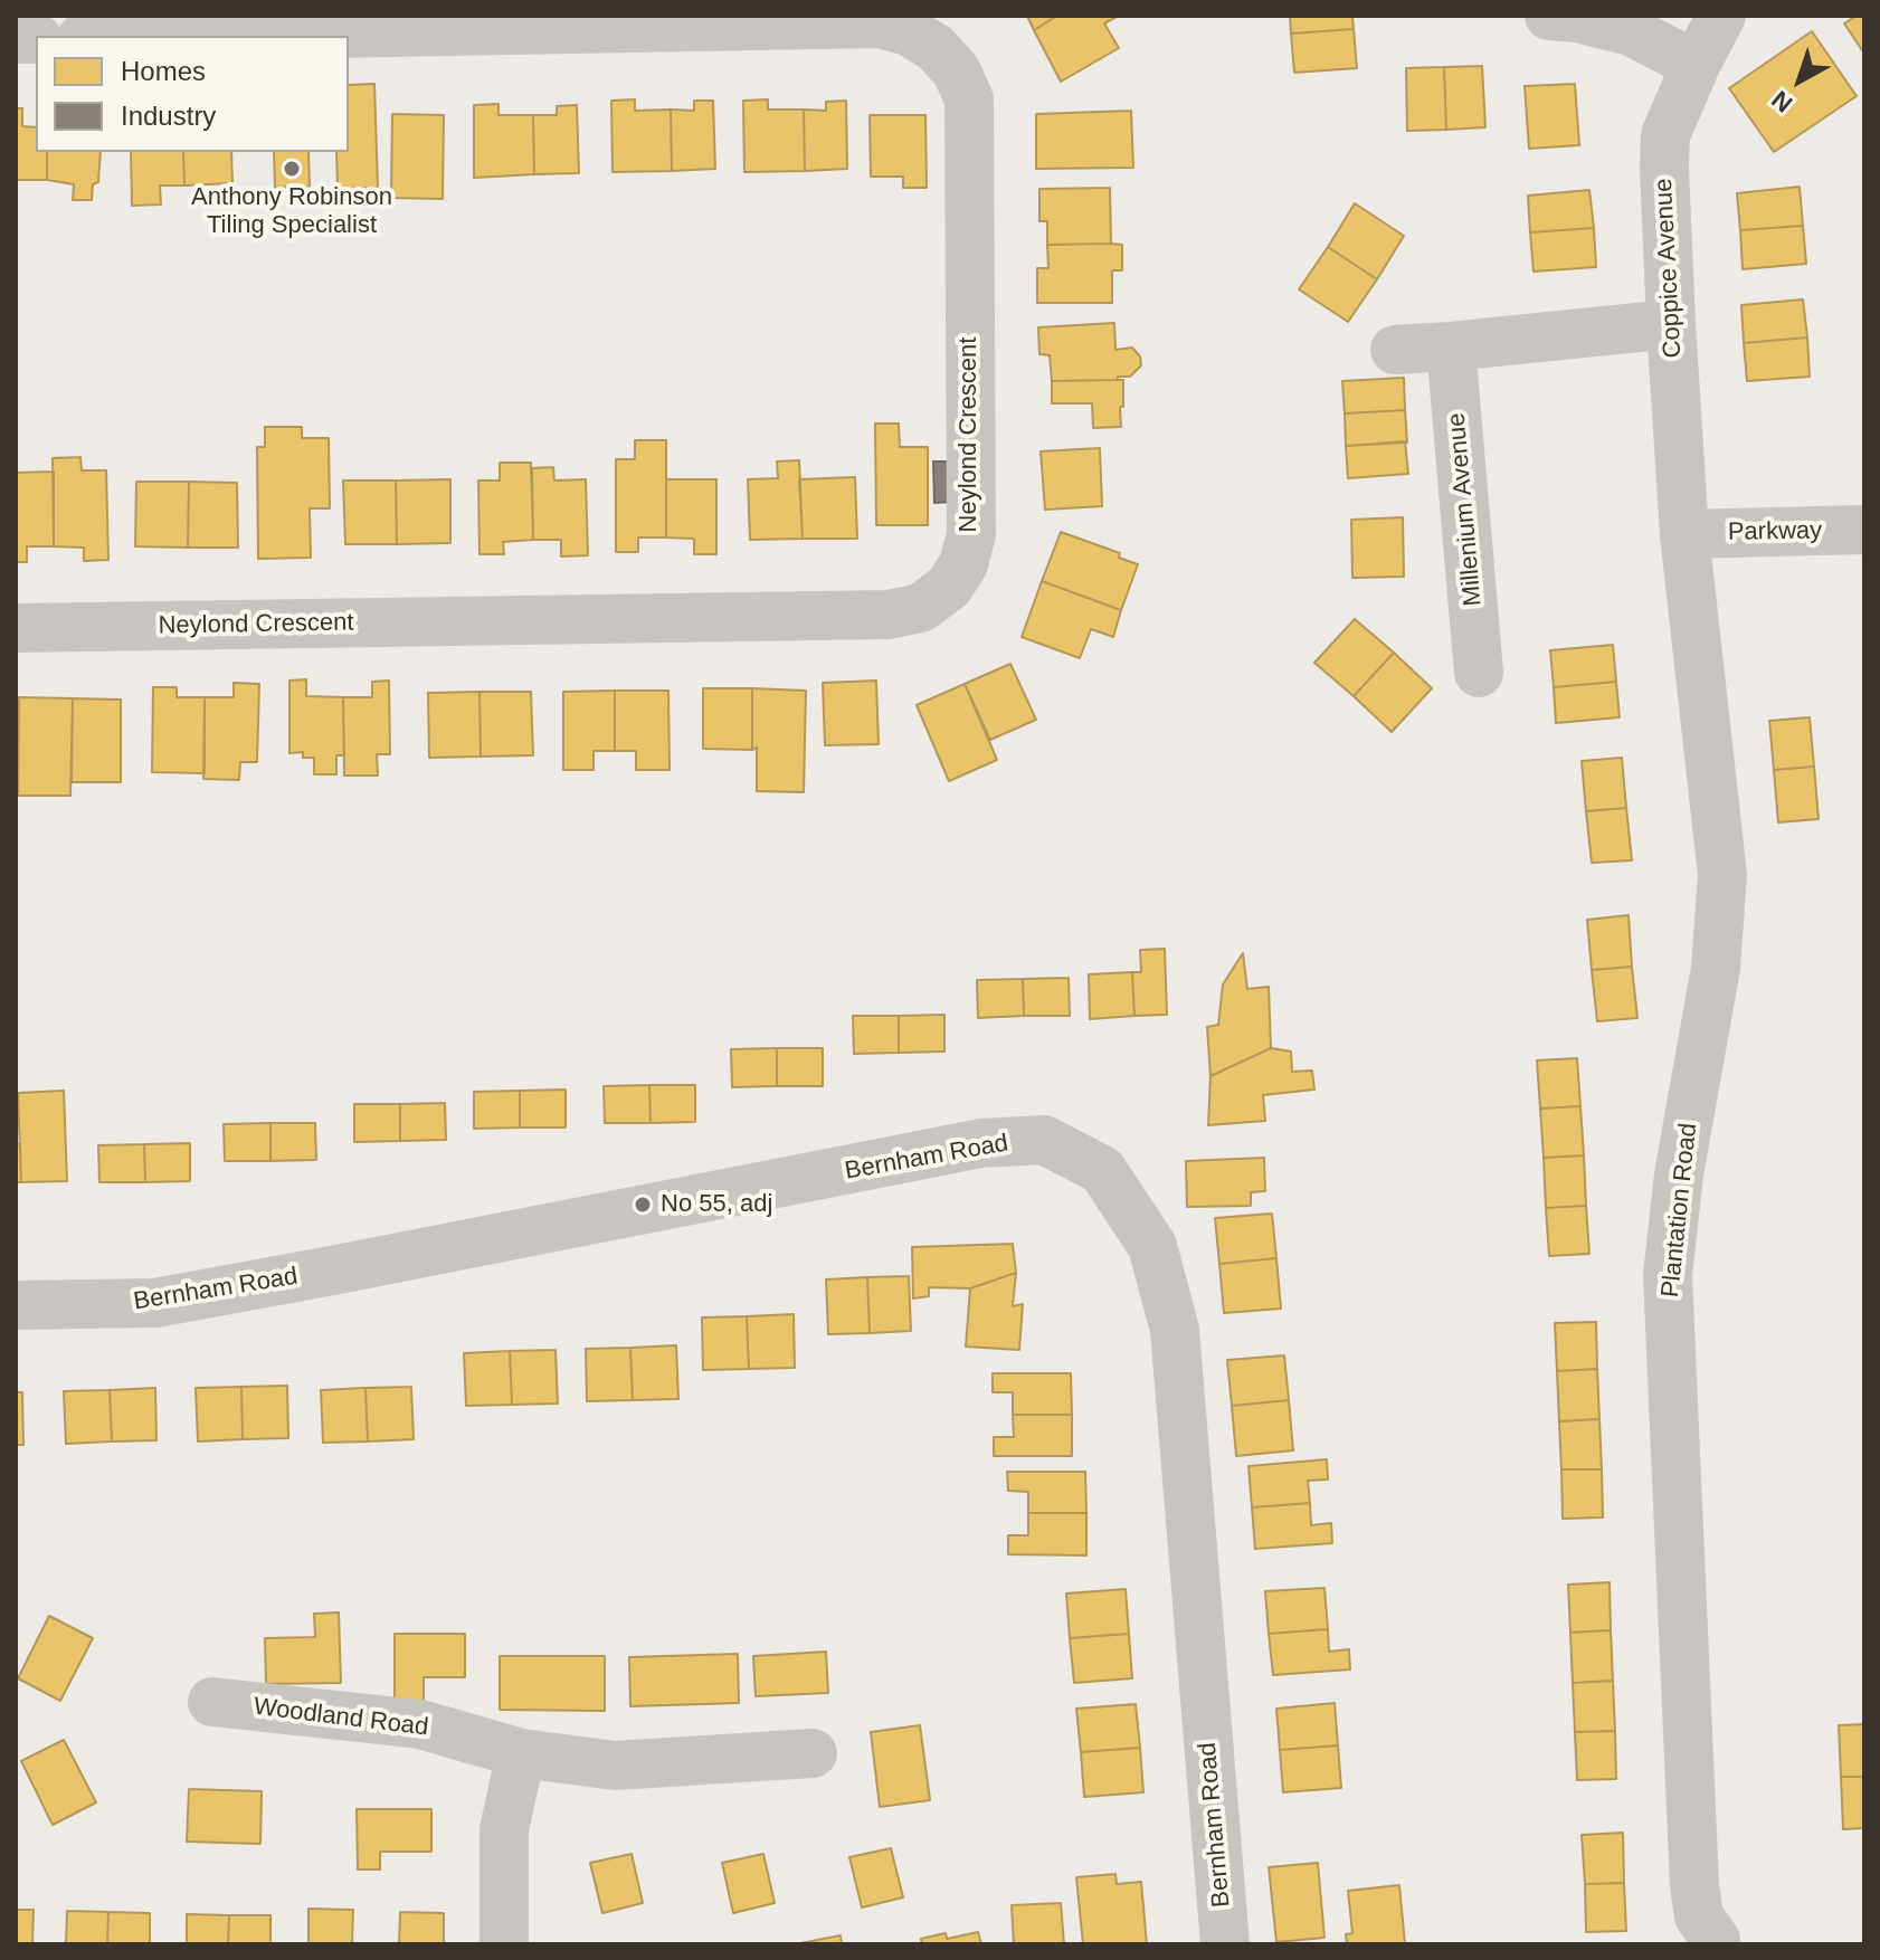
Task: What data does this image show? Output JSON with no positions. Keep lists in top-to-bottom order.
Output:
{
  "streets": {
    "street": [
      "Coppice Avenue",
      "Neylond Crescent",
      "Millenium Avenue",
      "Parkway",
      "Bernham Road",
      "Plantation Road",
      "Woodland Road"
    ]
  },
  "crossings": [
    ["Coppice Avenue", "Parkway"],
    ["Coppice Avenue", "Plantation Road"],
    ["Parkway", "Plantation Road"]
  ],
  "places": ["Anthony Robinson Tiling Specialist", "No 55, adj"],
  "legend": ["Homes", "Industry"],
  "north": "bottom left"
}
